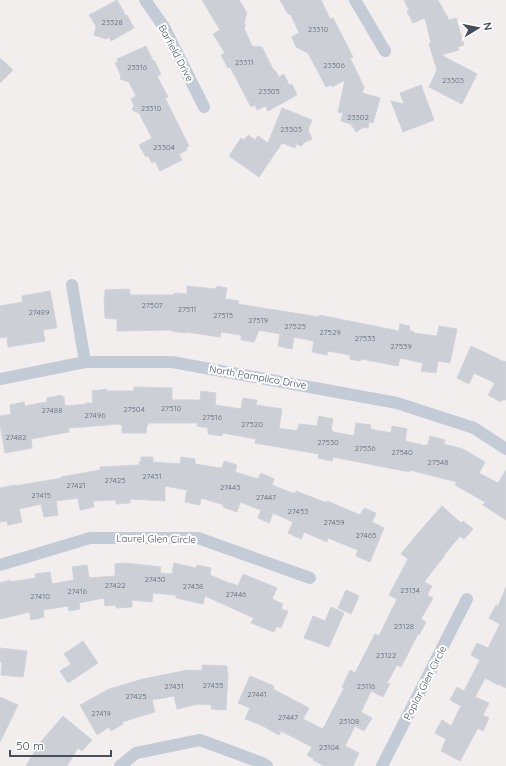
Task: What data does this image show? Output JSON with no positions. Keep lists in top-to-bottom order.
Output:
{
  "streets": {
    "street": [
      "Barfield Drive",
      "North Pamplico Drive",
      "Laurel Glen Circle",
      "Poplar Glen Circle"
    ]
  },
  "house_numbers": [
    "23328",
    "23310",
    "23311",
    "23306",
    "23316",
    "23303",
    "23305",
    "23310",
    "23302",
    "23303",
    "23304",
    "27507",
    "27511",
    "27489",
    "27515",
    "27519",
    "27525",
    "27529",
    "27533",
    "27539",
    "27510",
    "27504",
    "27488",
    "27496",
    "27516",
    "27520",
    "27482",
    "27530",
    "27536",
    "27540",
    "27548",
    "27431",
    "27425",
    "27421",
    "27443",
    "27415",
    "27447",
    "27453",
    "27459",
    "27465",
    "27430",
    "27422",
    "27438",
    "23134",
    "27416",
    "27446",
    "27410",
    "23128",
    "23122",
    "27435",
    "27431",
    "23116",
    "27441",
    "27425",
    "27419",
    "27447",
    "23108",
    "23104"
  ],
  "scale_bar": "50 m",
  "north": "right"
}
